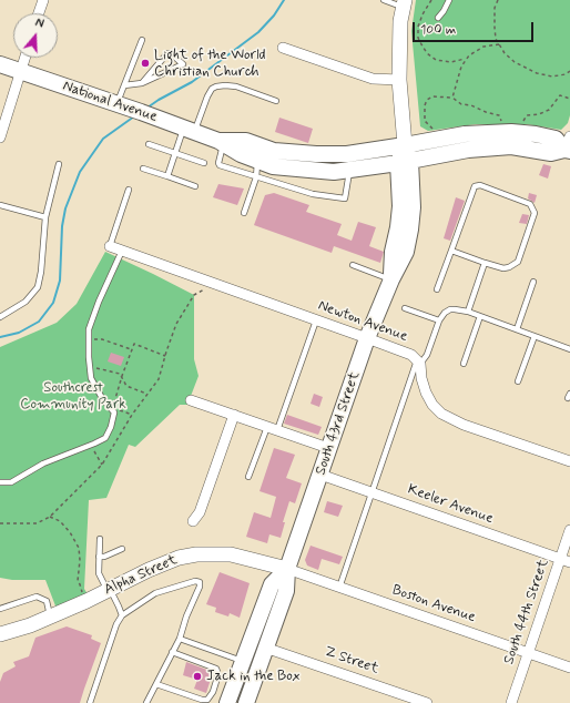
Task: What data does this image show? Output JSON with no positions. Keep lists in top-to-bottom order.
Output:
{
  "streets": {
    "main road": ["National Avenue", "South 43rd Street"],
    "street": [
      "Newton Avenue",
      "Keeler Avenue",
      "Alpha Street",
      "Boston Avenue",
      "South 44th Street",
      "Z Street"
    ]
  },
  "crossings": [
    ["National Avenue", "South 43rd Street"],
    ["Newton Avenue", "South 43rd Street"],
    ["South 43rd Street", "Keeler Avenue"],
    ["South 43rd Street", "Alpha Street"],
    ["South 43rd Street", "Boston Avenue"],
    ["South 43rd Street", "Z Street"],
    ["Keeler Avenue", "South 44th Street"],
    ["Alpha Street", "Boston Avenue"],
    ["Boston Avenue", "South 44th Street"]
  ],
  "parks": ["Southcrest Community Park"],
  "places": ["Light of the World Christian Church", "Jack in the Box"],
  "scale_bar": "100 m",
  "north": "top"
}
